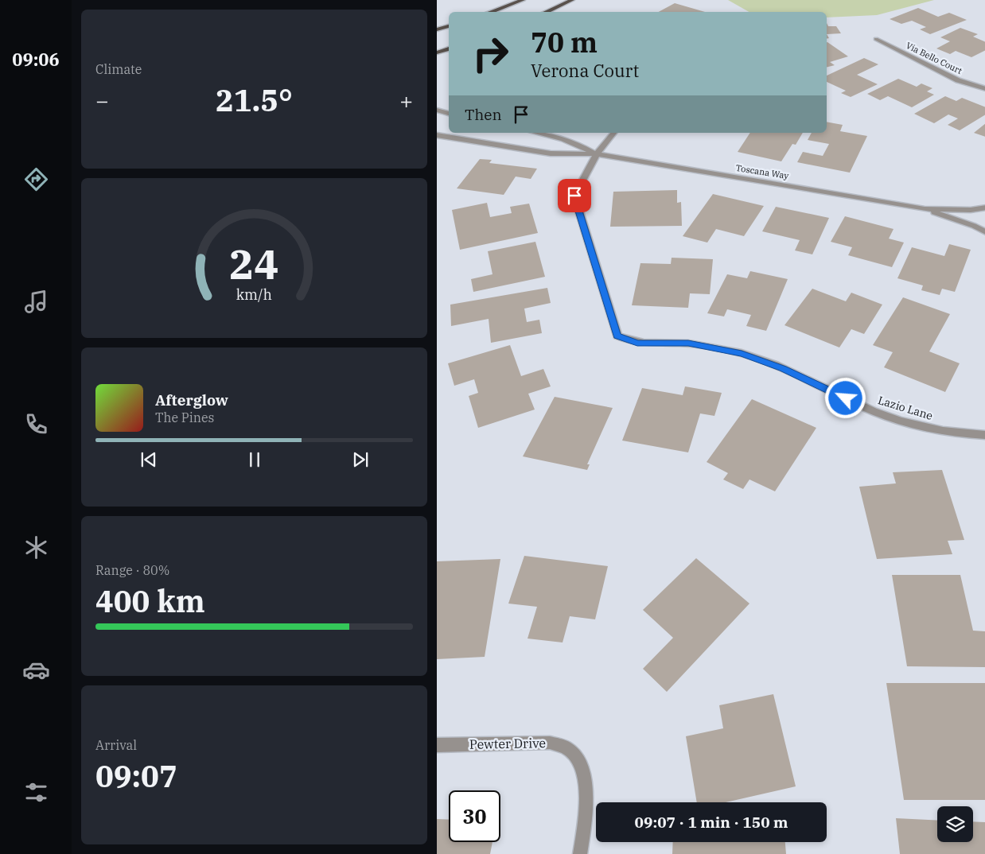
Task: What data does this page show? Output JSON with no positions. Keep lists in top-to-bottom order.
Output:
{
  "streets": {
    "street": [
      "Via Bello Court",
      "Toscana Way",
      "Lazio Lane",
      "Pewter Drive"
    ]
  },
  "crossings": [
    ["Toscana Way", "Lazio Lane"]
  ],
  "page": {
    "tabs": "09:06",
    "tile": [
      "Climate",
      ["Range · 80%", "400 km"],
      ["Arrival", "09:07"]
    ],
    "turn": ["70 m", "Verona Court"],
    "heat": ["−", "21.5°", "+"],
    "then": "Then",
    "song": ["Afterglow", "The Pines"],
    "limit": "30",
    "trip": "09:07 · 1 min · 150 m",
    "gauge": ["24", "km/h"]
  }
}
